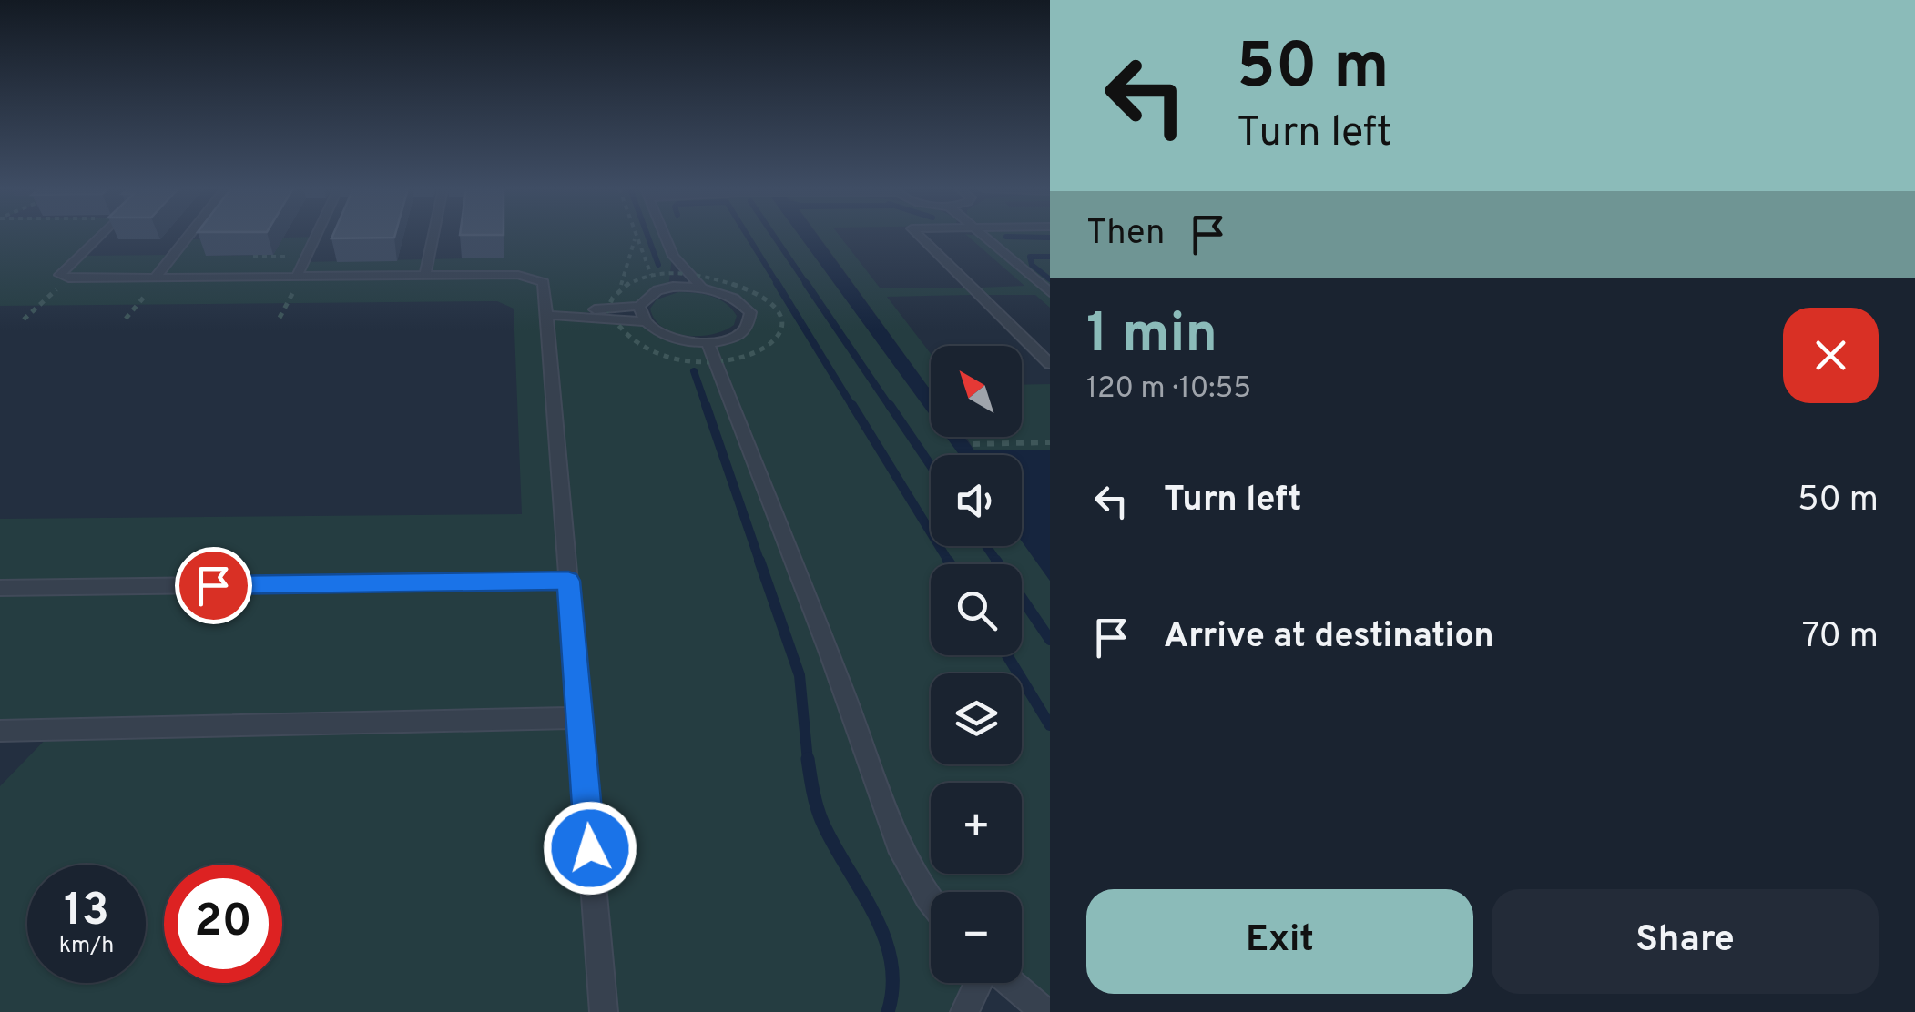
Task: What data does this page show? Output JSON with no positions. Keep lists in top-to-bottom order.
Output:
{
  "north": "top left",
  "page": {
    "turn": ["50 m", "Turn left"],
    "then": "Then",
    "heading": ["1 min", "120 m · 10:55"],
    "map_buttons": ["+", "−"],
    "list": [
      {
        "name": "Turn left",
        "value": "50 m"
      },
      {
        "name": "Arrive at destination",
        "value": "70 m"
      }
    ],
    "speed": "13 km/h",
    "limit": "20",
    "buttons": ["Exit", "Share"]
  }
}
